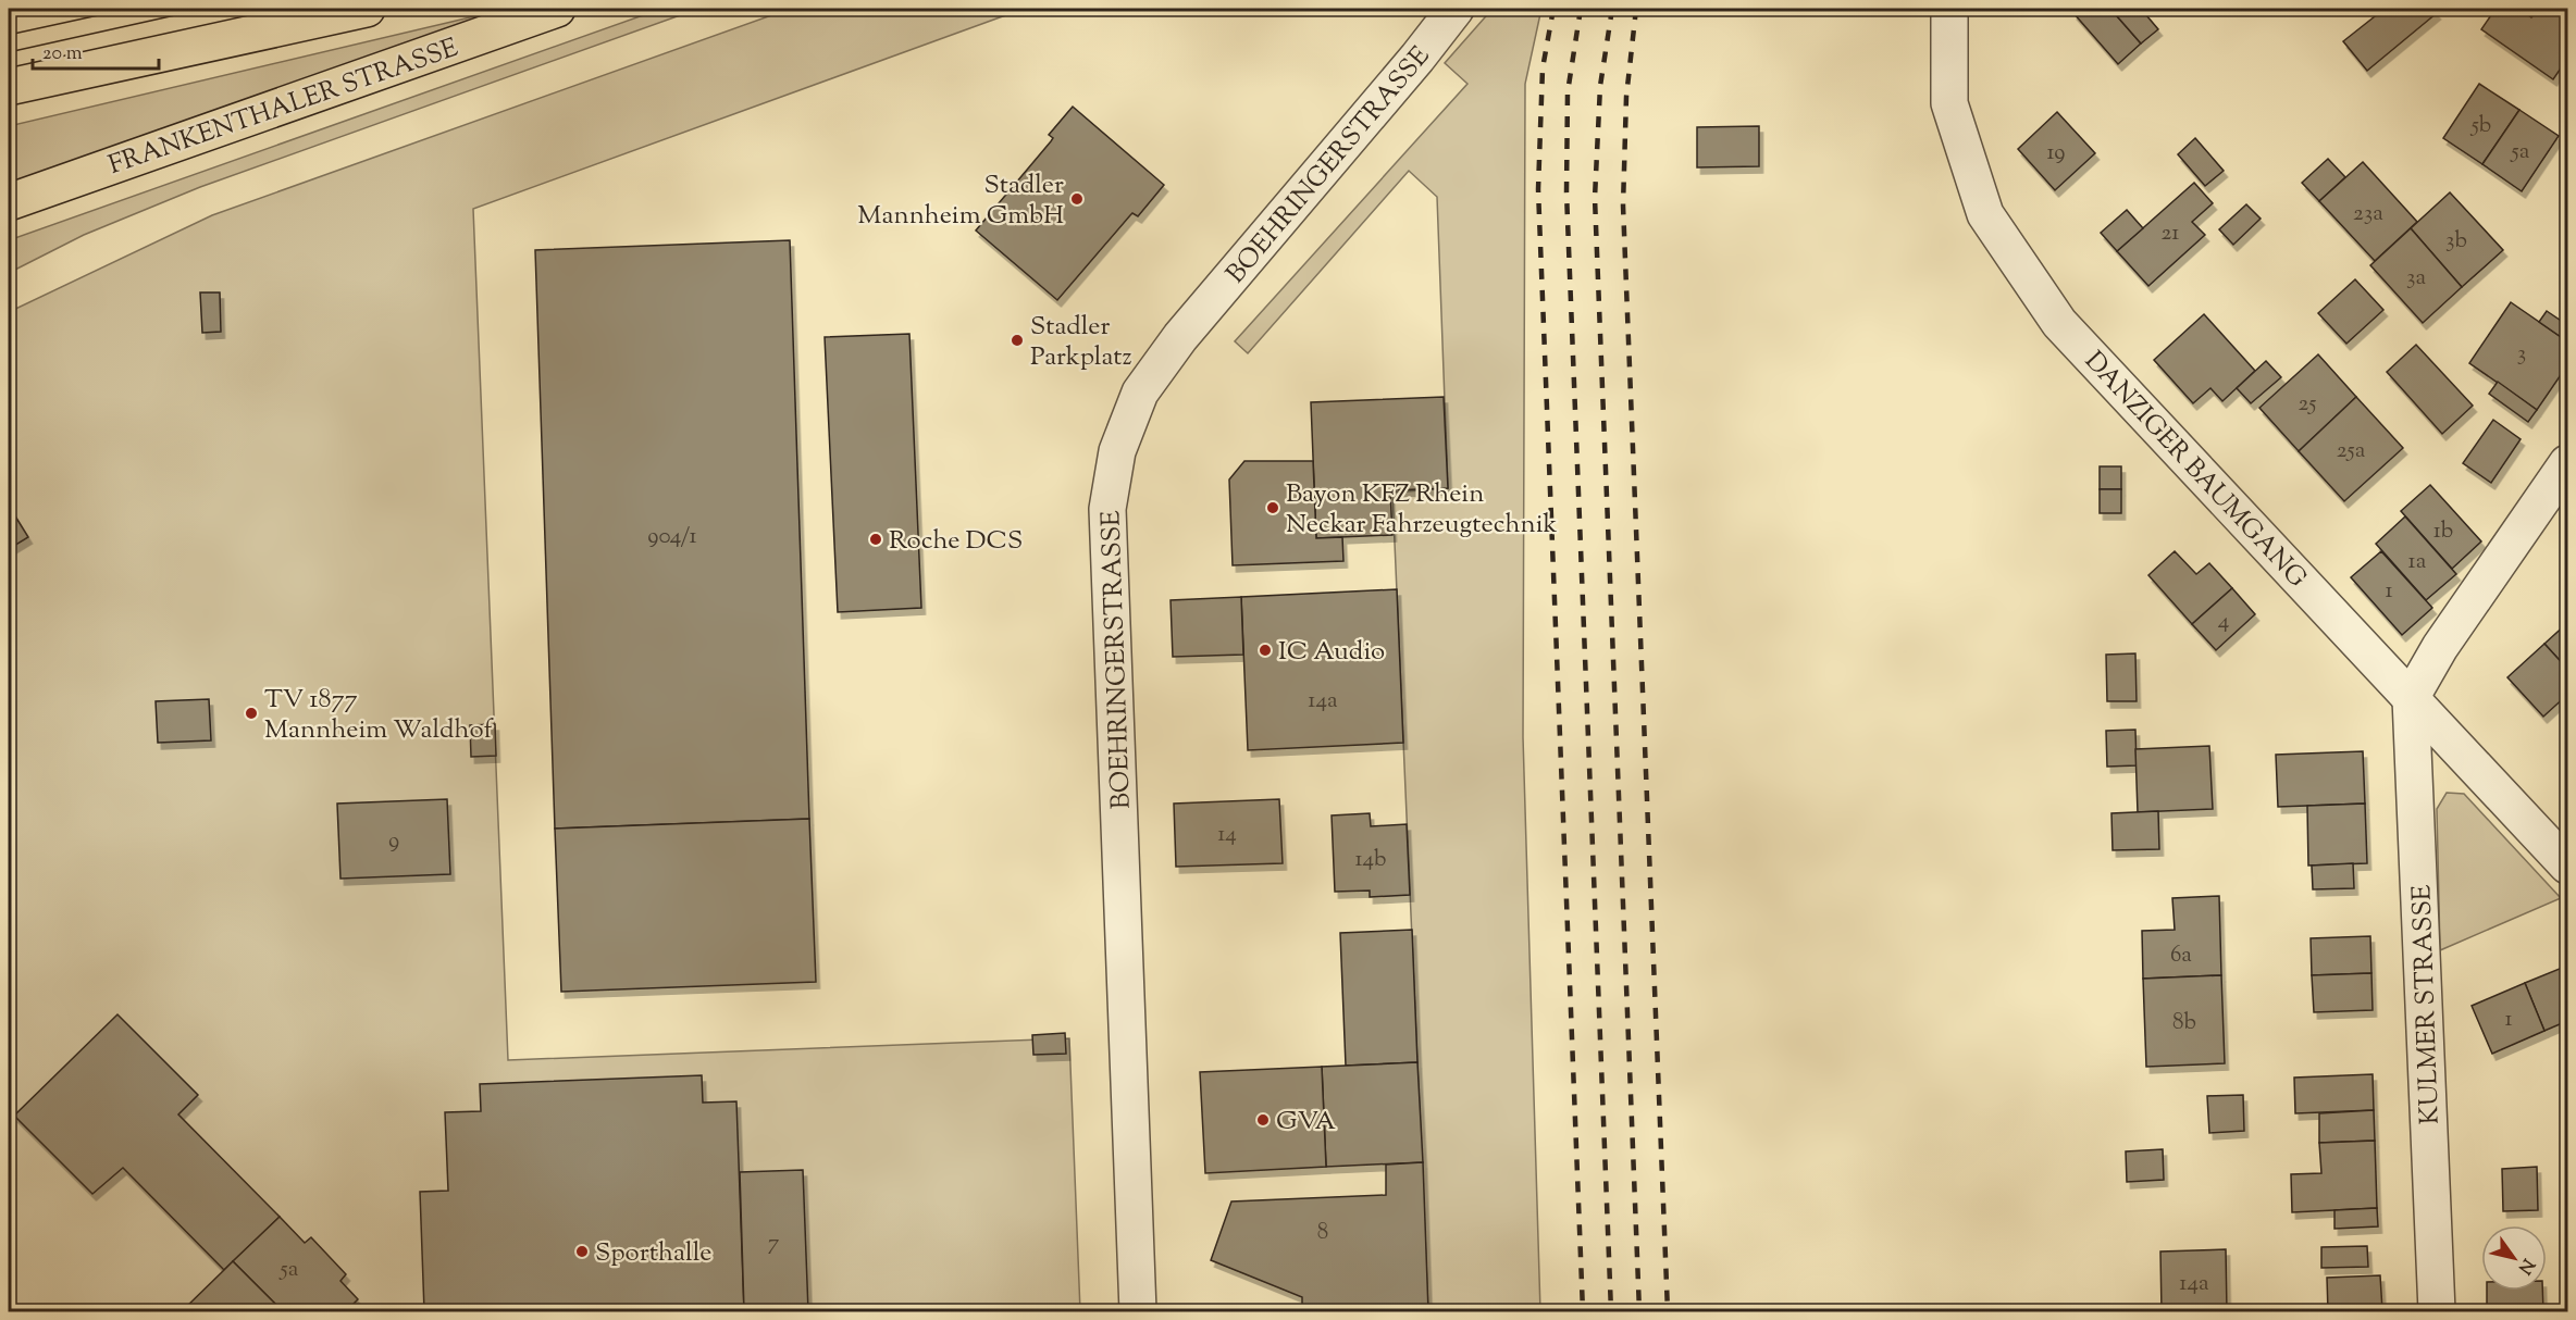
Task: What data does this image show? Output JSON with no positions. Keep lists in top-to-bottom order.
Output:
{
  "streets": {
    "main road": ["FRANKENTHALER STRASSE"],
    "street": ["BOEHRINGERSTRASSE", "DANZIGER BAUMGANG", "KULMER STRASSE"]
  },
  "crossings": [
    ["DANZIGER BAUMGANG", "KULMER STRASSE"]
  ],
  "places": [
    "Stadler Mannheim GmbH",
    "Stadler Parkplatz",
    "Bayon KFZ Rhein Neckar Fahrzeugtechnik",
    "Roche DCS",
    "IC Audio",
    "TV 1877 Mannheim Waldhof",
    "GVA",
    "Sporthalle"
  ],
  "house_numbers": [
    "5b",
    "5a",
    "19",
    "23a",
    "21",
    "3b",
    "3a",
    "3",
    "25",
    "25a",
    "1b",
    "904/1",
    "1a",
    "1",
    "4",
    "14a",
    "14",
    "9",
    "14b",
    "6a",
    "1",
    "8b",
    "8",
    "7",
    "5a",
    "14a"
  ],
  "scale_bar": "20 m",
  "north": "bottom right"
}
